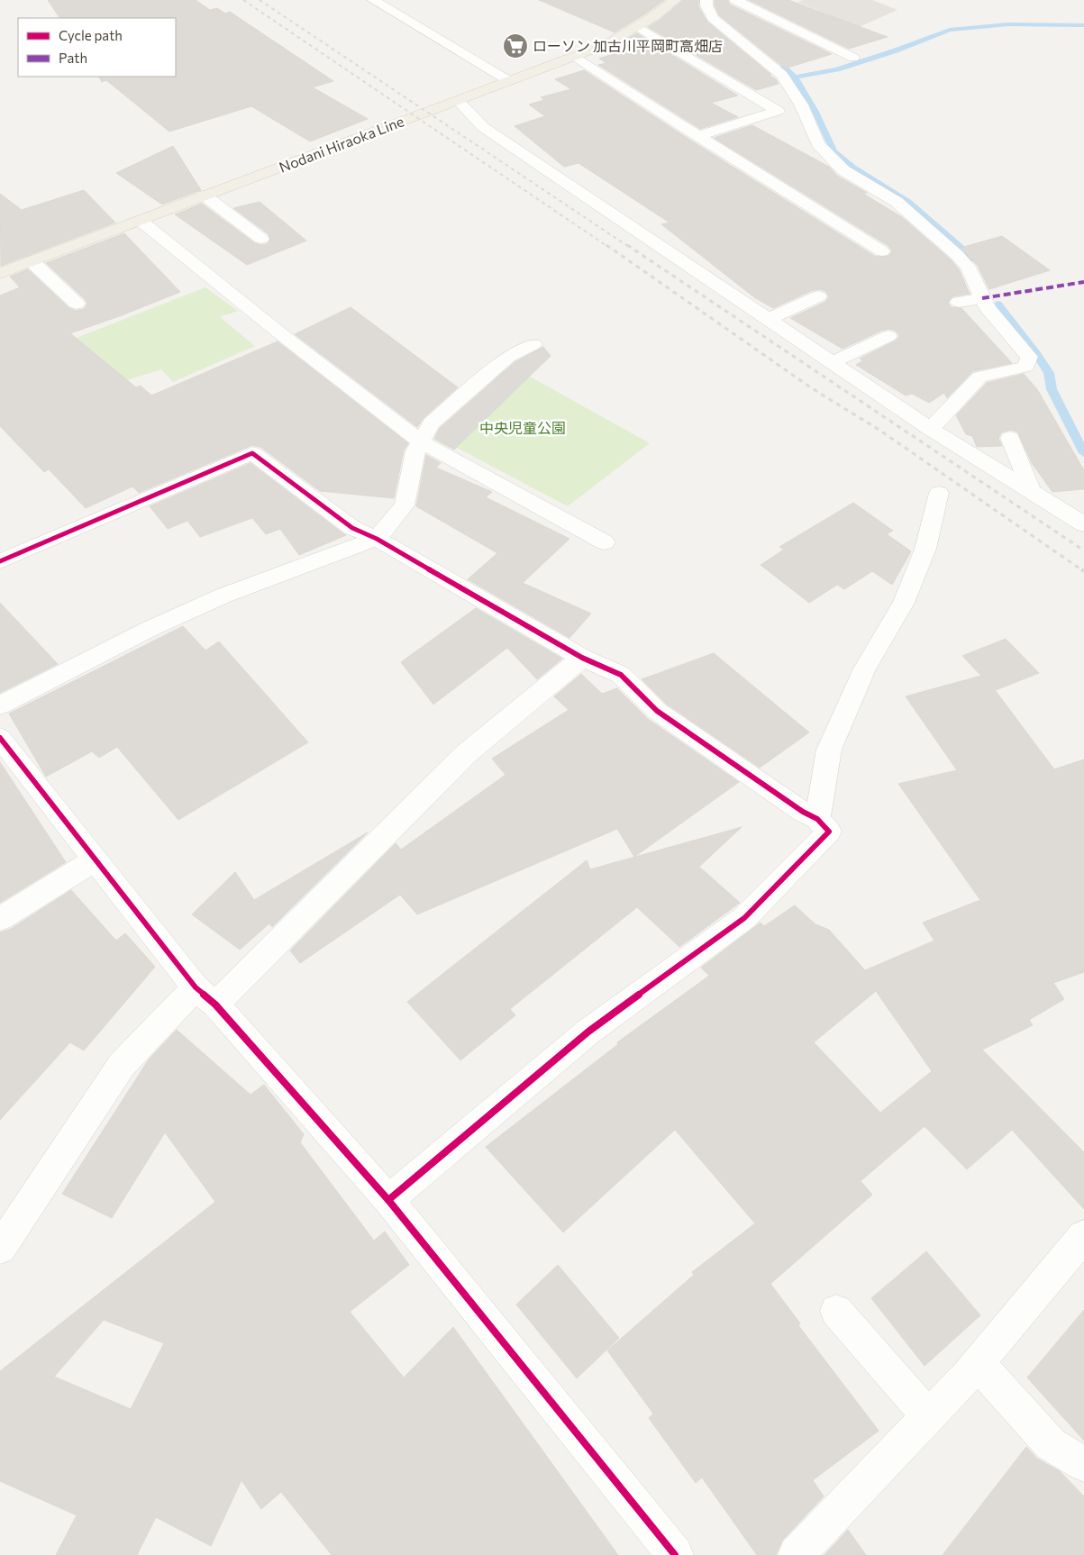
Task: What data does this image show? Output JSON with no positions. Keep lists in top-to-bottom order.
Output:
{
  "streets": {
    "main road": ["Nodani Hiraoka Line"]
  },
  "parks": ["中央児童公園"],
  "places": {
    "supermarket": ["ローソン 加古川平岡町高畑店"]
  },
  "legend": ["Cycle path", "Path"]
}
